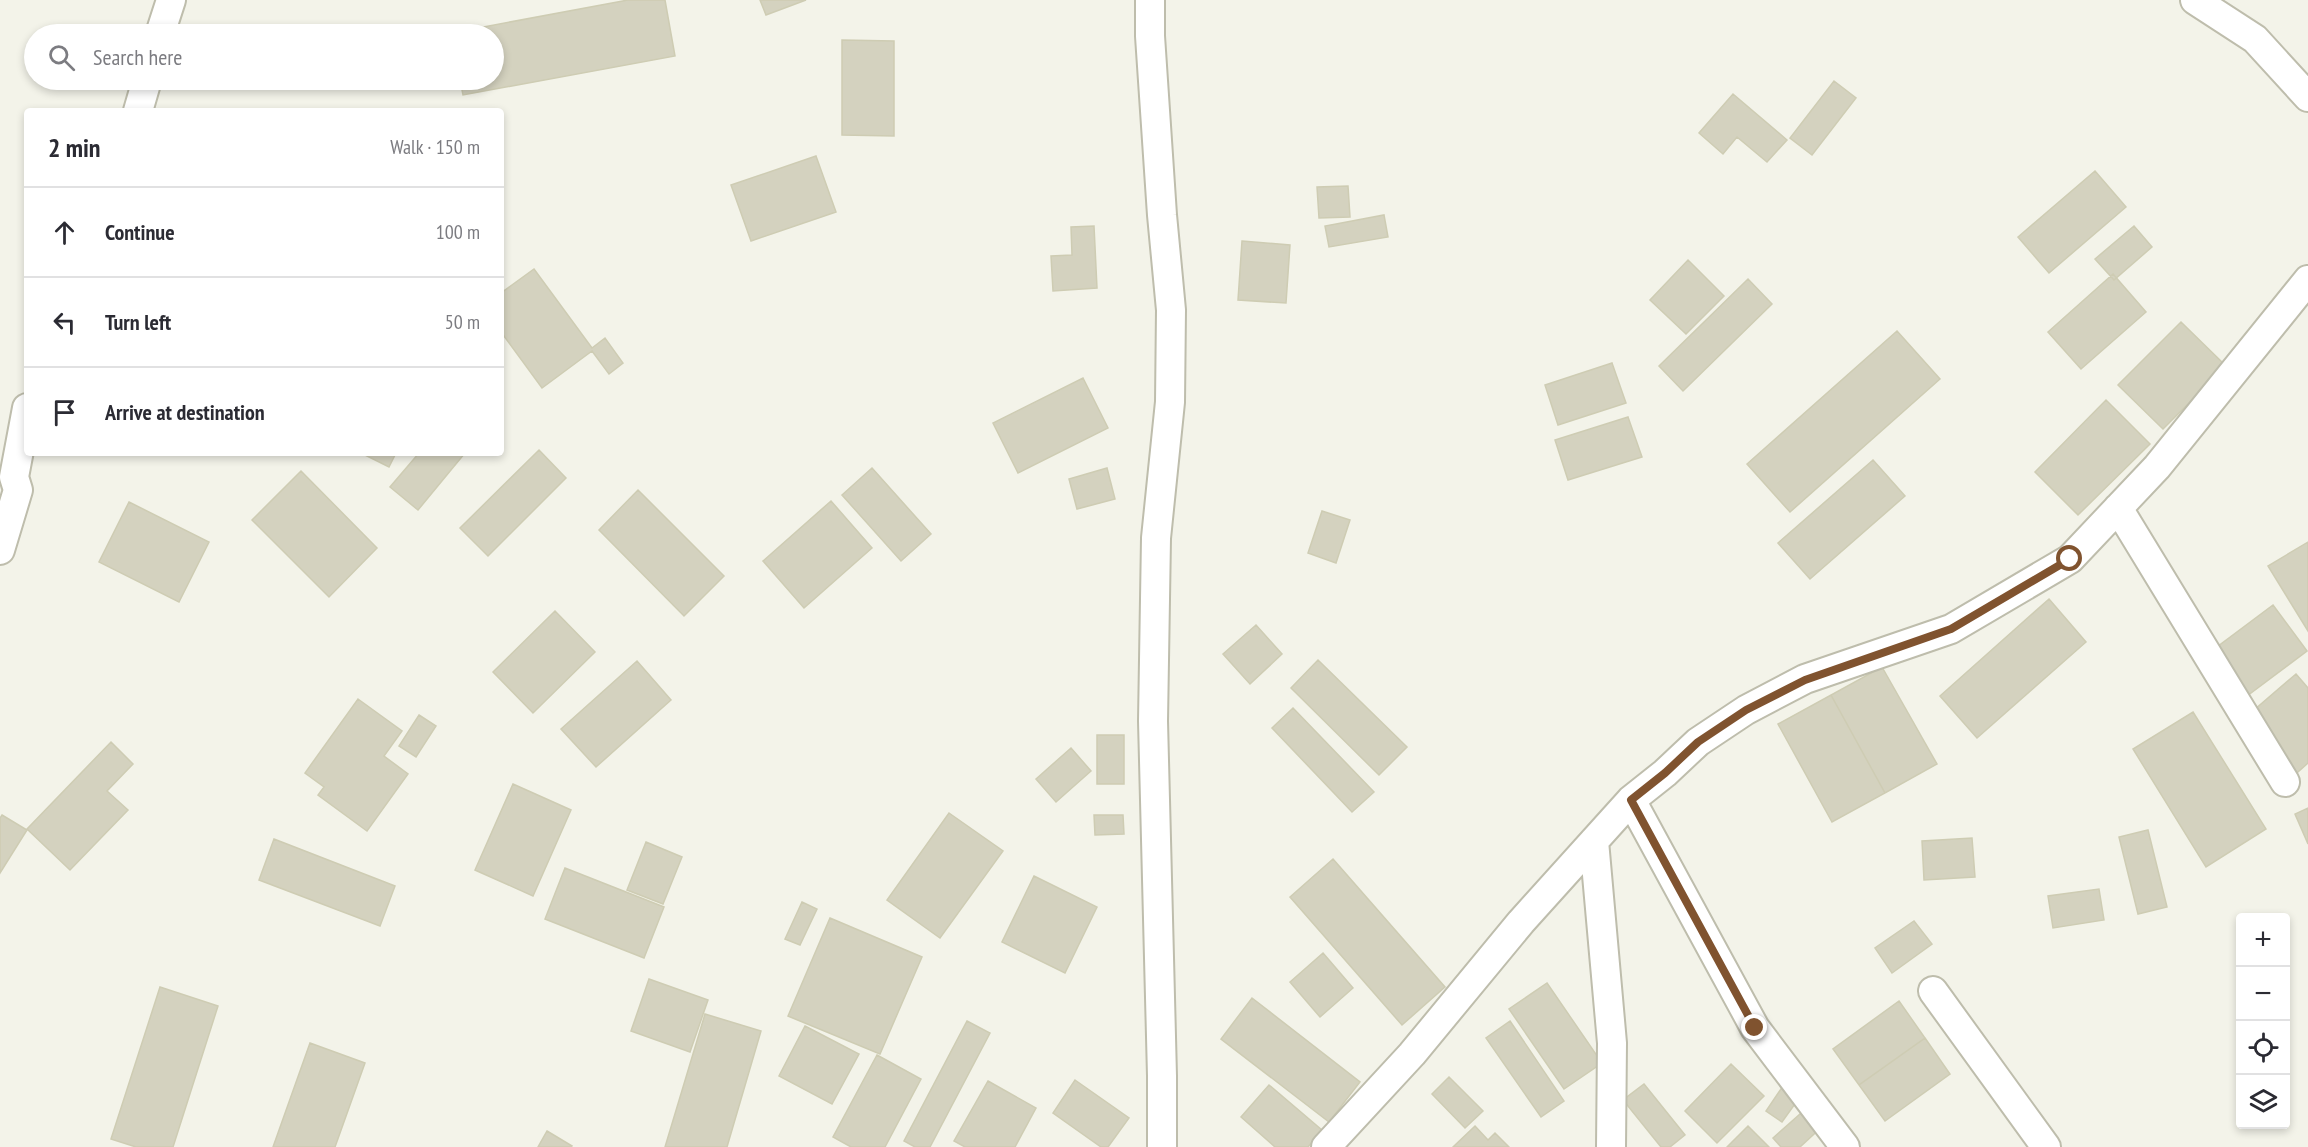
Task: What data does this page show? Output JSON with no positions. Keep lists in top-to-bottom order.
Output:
{
  "page": {
    "search": "Search here",
    "heading": ["2 min", "Walk · 150 m"],
    "list": [
      ["Continue", "100 m"],
      ["Turn left", "50 m"],
      "Arrive at destination"
    ],
    "map_buttons": ["+", "−"]
  }
}
